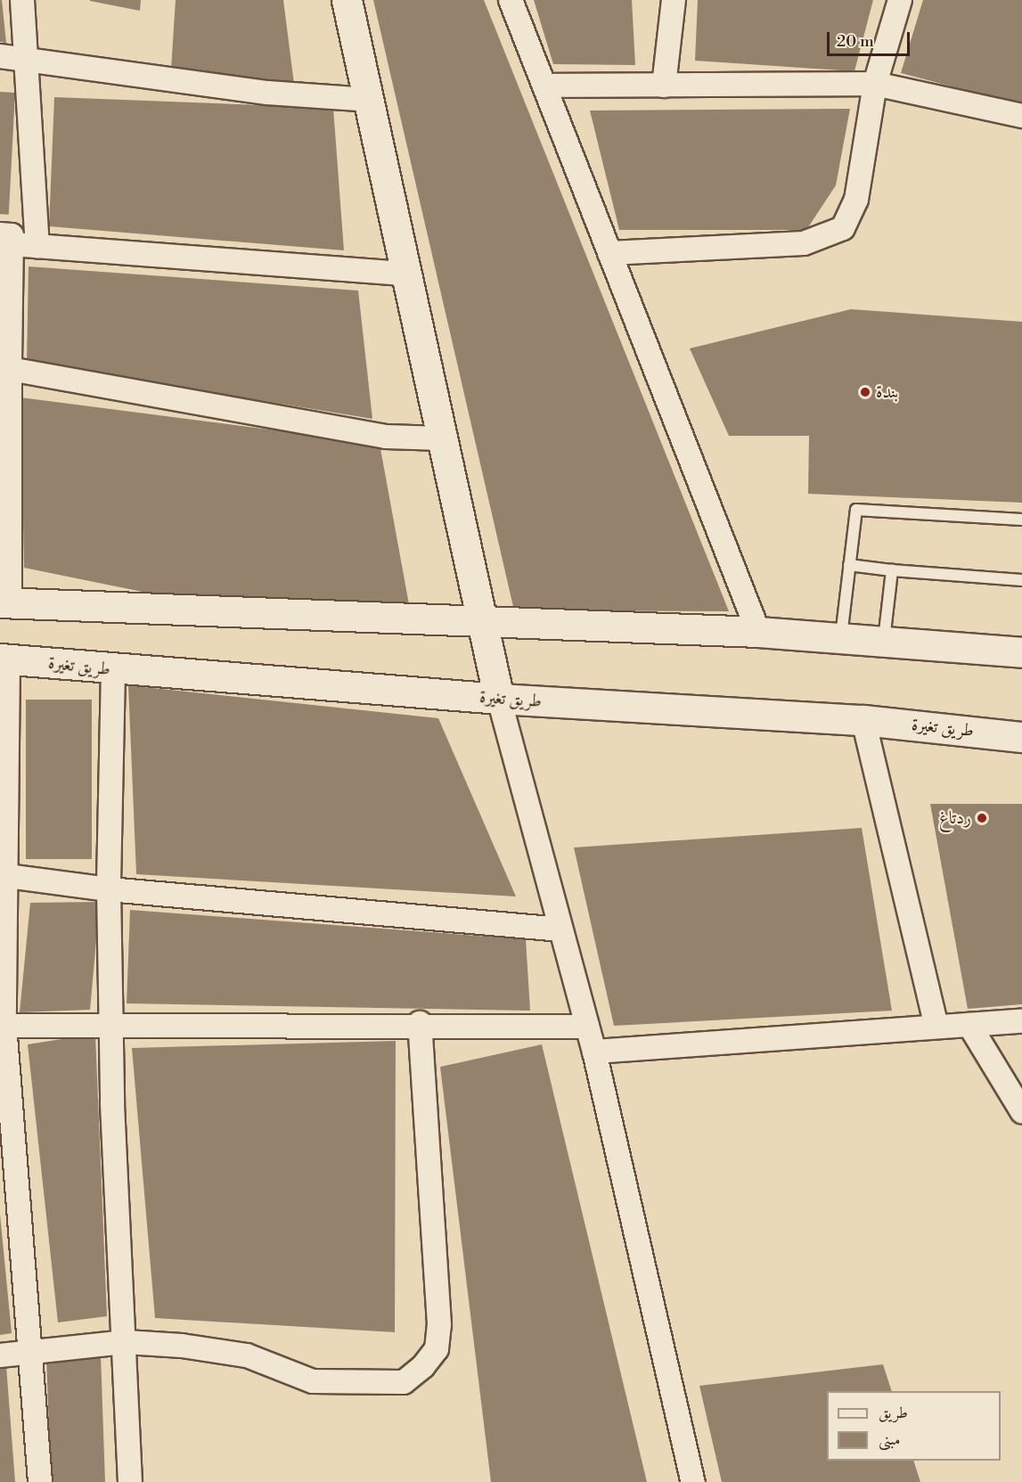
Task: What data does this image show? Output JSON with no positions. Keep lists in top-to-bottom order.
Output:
{
  "streets": {
    "main road": ["طريق تغيرة"]
  },
  "places": ["بندة", "ردتاغ"],
  "legend": ["طريق", "مبنى"],
  "scale_bar": "20 m"
}
